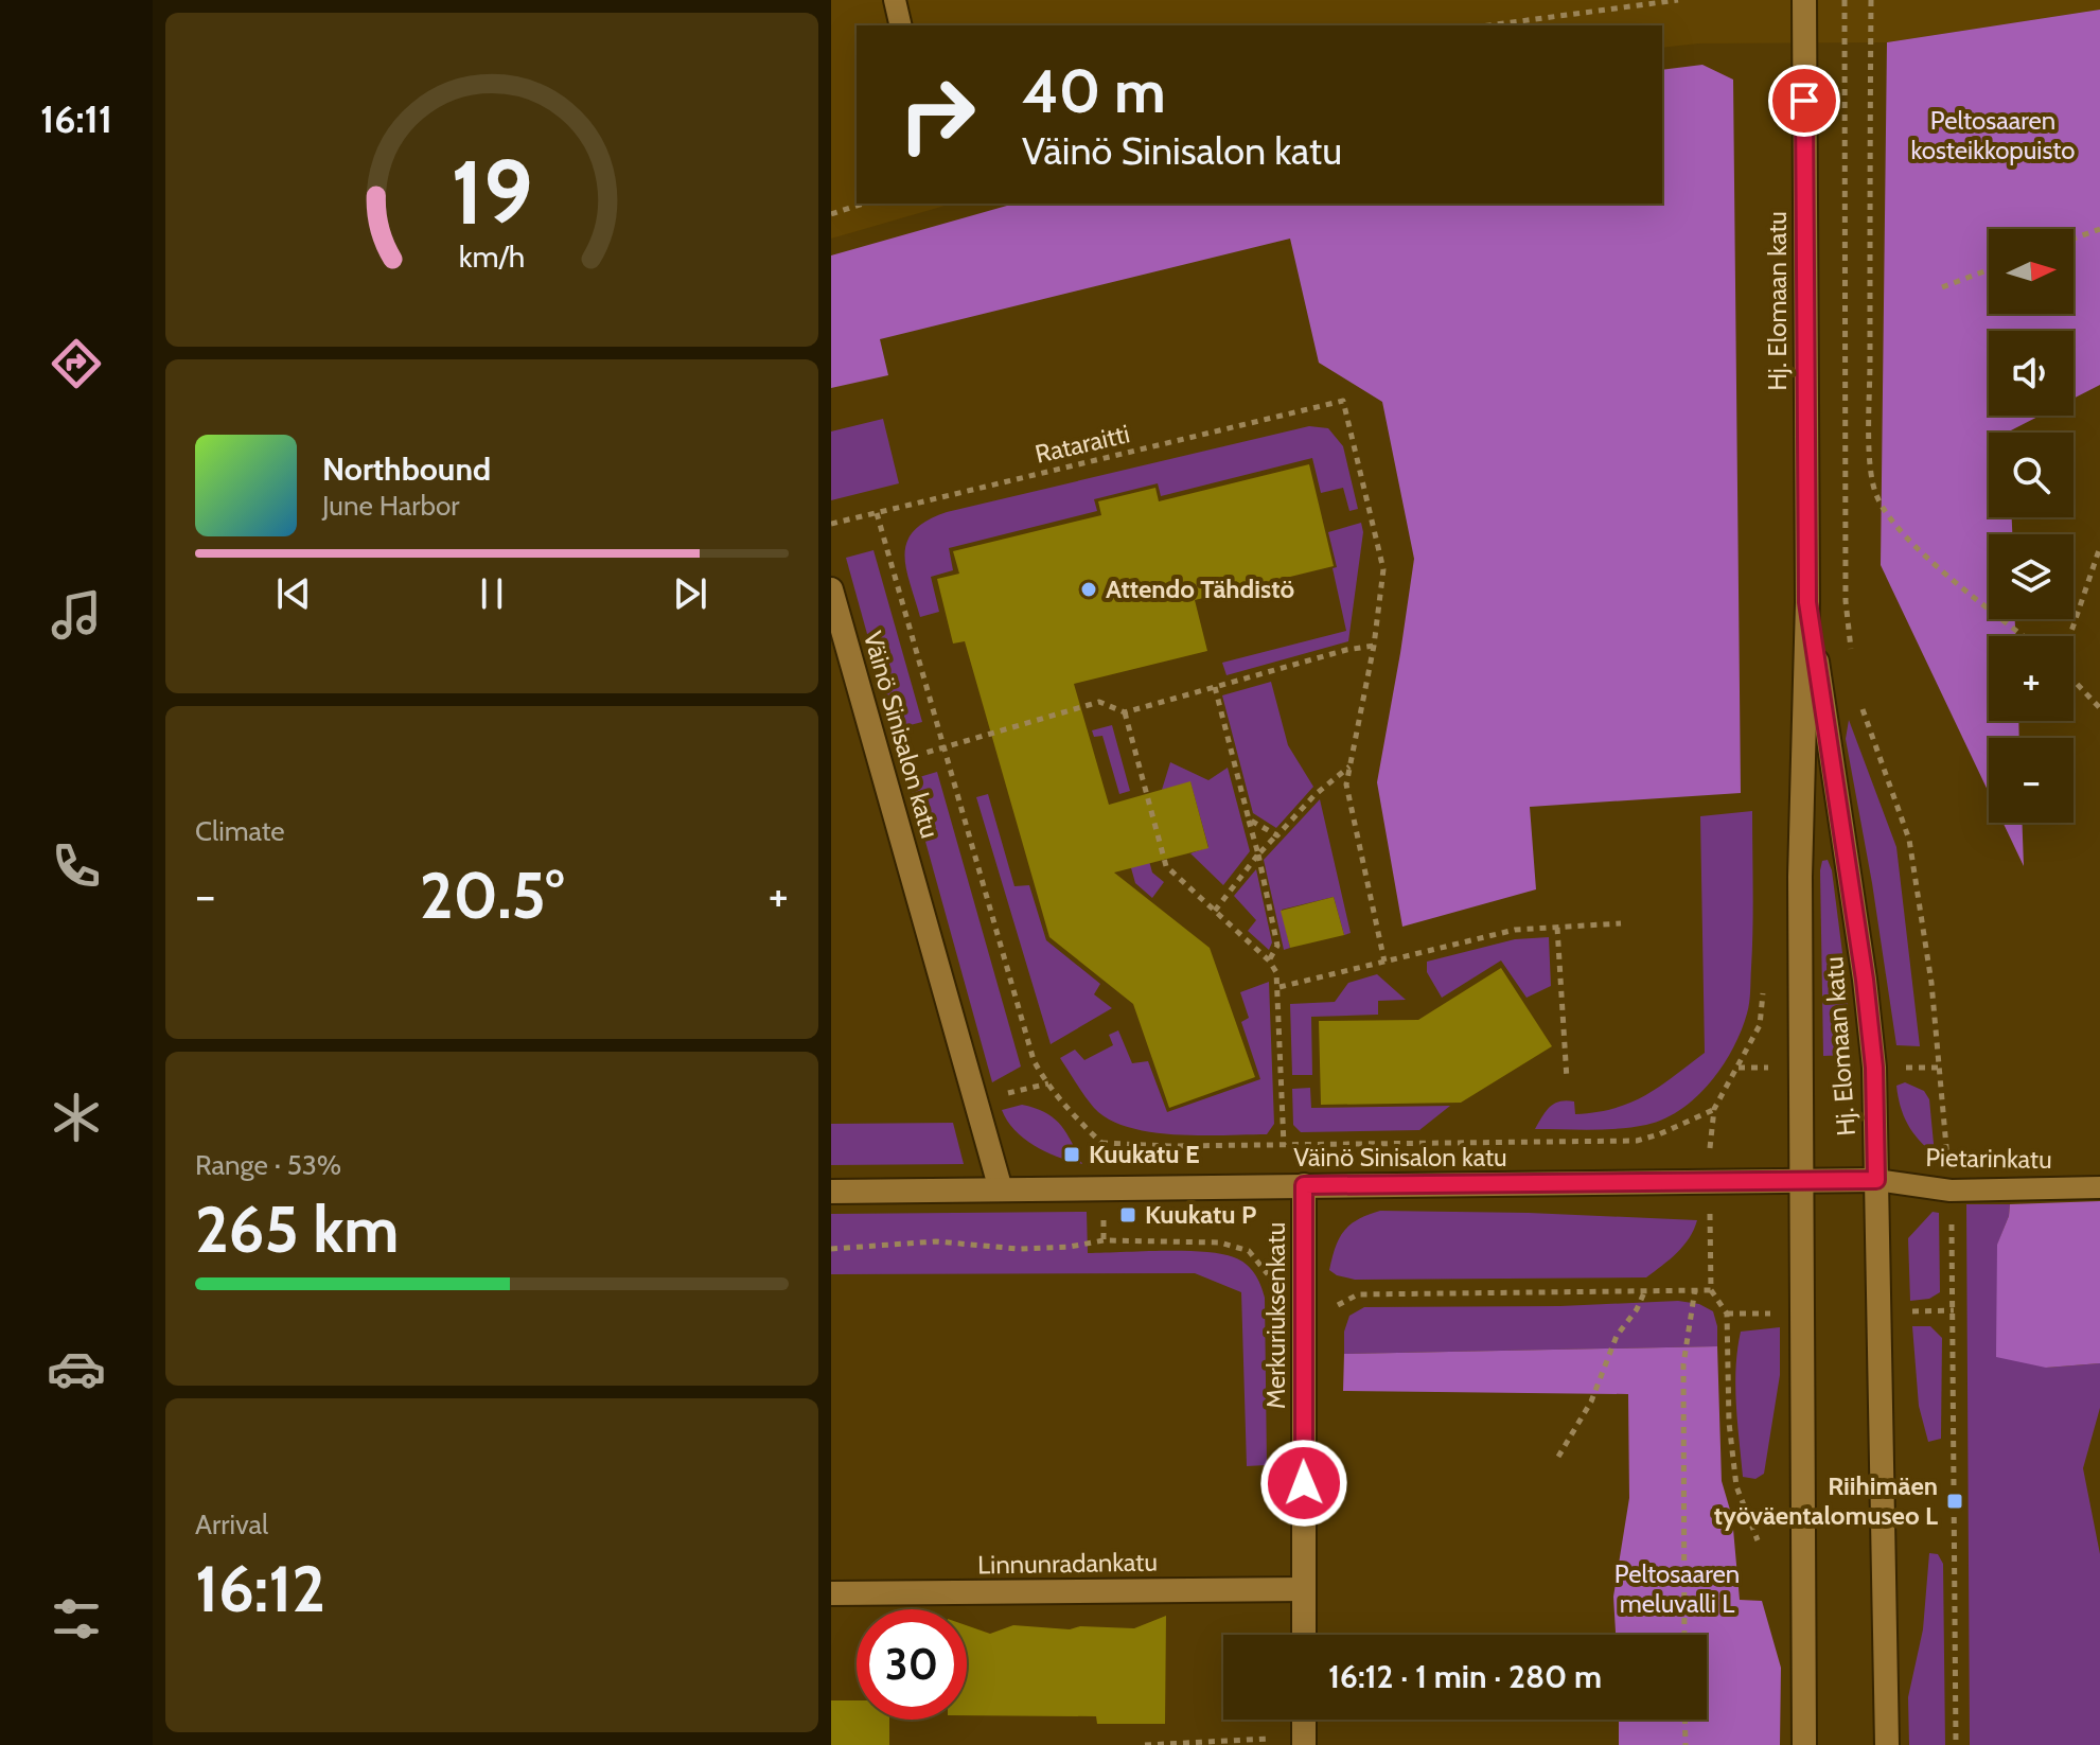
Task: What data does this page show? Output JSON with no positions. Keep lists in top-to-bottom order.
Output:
{
  "streets": {
    "street": [
      "Hj. Elomaan katu",
      "Väinö Sinisalon katu",
      "Merkuriuksenkatu",
      "Linnunradankatu"
    ],
    "lane": ["Pietarinkatu"],
    "path": ["Rataraitti"]
  },
  "crossings": [
    ["Hj. Elomaan katu", "Väinö Sinisalon katu"],
    ["Hj. Elomaan katu", "Pietarinkatu"],
    ["Väinö Sinisalon katu", "Merkuriuksenkatu"],
    ["Merkuriuksenkatu", "Linnunradankatu"]
  ],
  "parks": ["Peltosaaren kosteikkopuisto", "Peltosaaren meluvalli L"],
  "places": {
    "other": ["Attendo Tähdistö"],
    "transit": ["Kuukatu E", "Kuukatu P", "Riihimäen työväentalomuseo L"]
  },
  "north": "right",
  "page": {
    "tabs": "16:11",
    "turn": ["40 m", "Väinö Sinisalon katu"],
    "map_buttons": ["+", "−"],
    "song": ["Northbound", "June Harbor"],
    "tile": [
      "Climate",
      ["Range · 53%", "265 km"],
      ["Arrival", "16:12"]
    ],
    "heat": ["−", "20.5°", "+"],
    "limit": "30",
    "trip": "16:12 · 1 min · 280 m",
    "gauge": ["19", "km/h"]
  }
}
